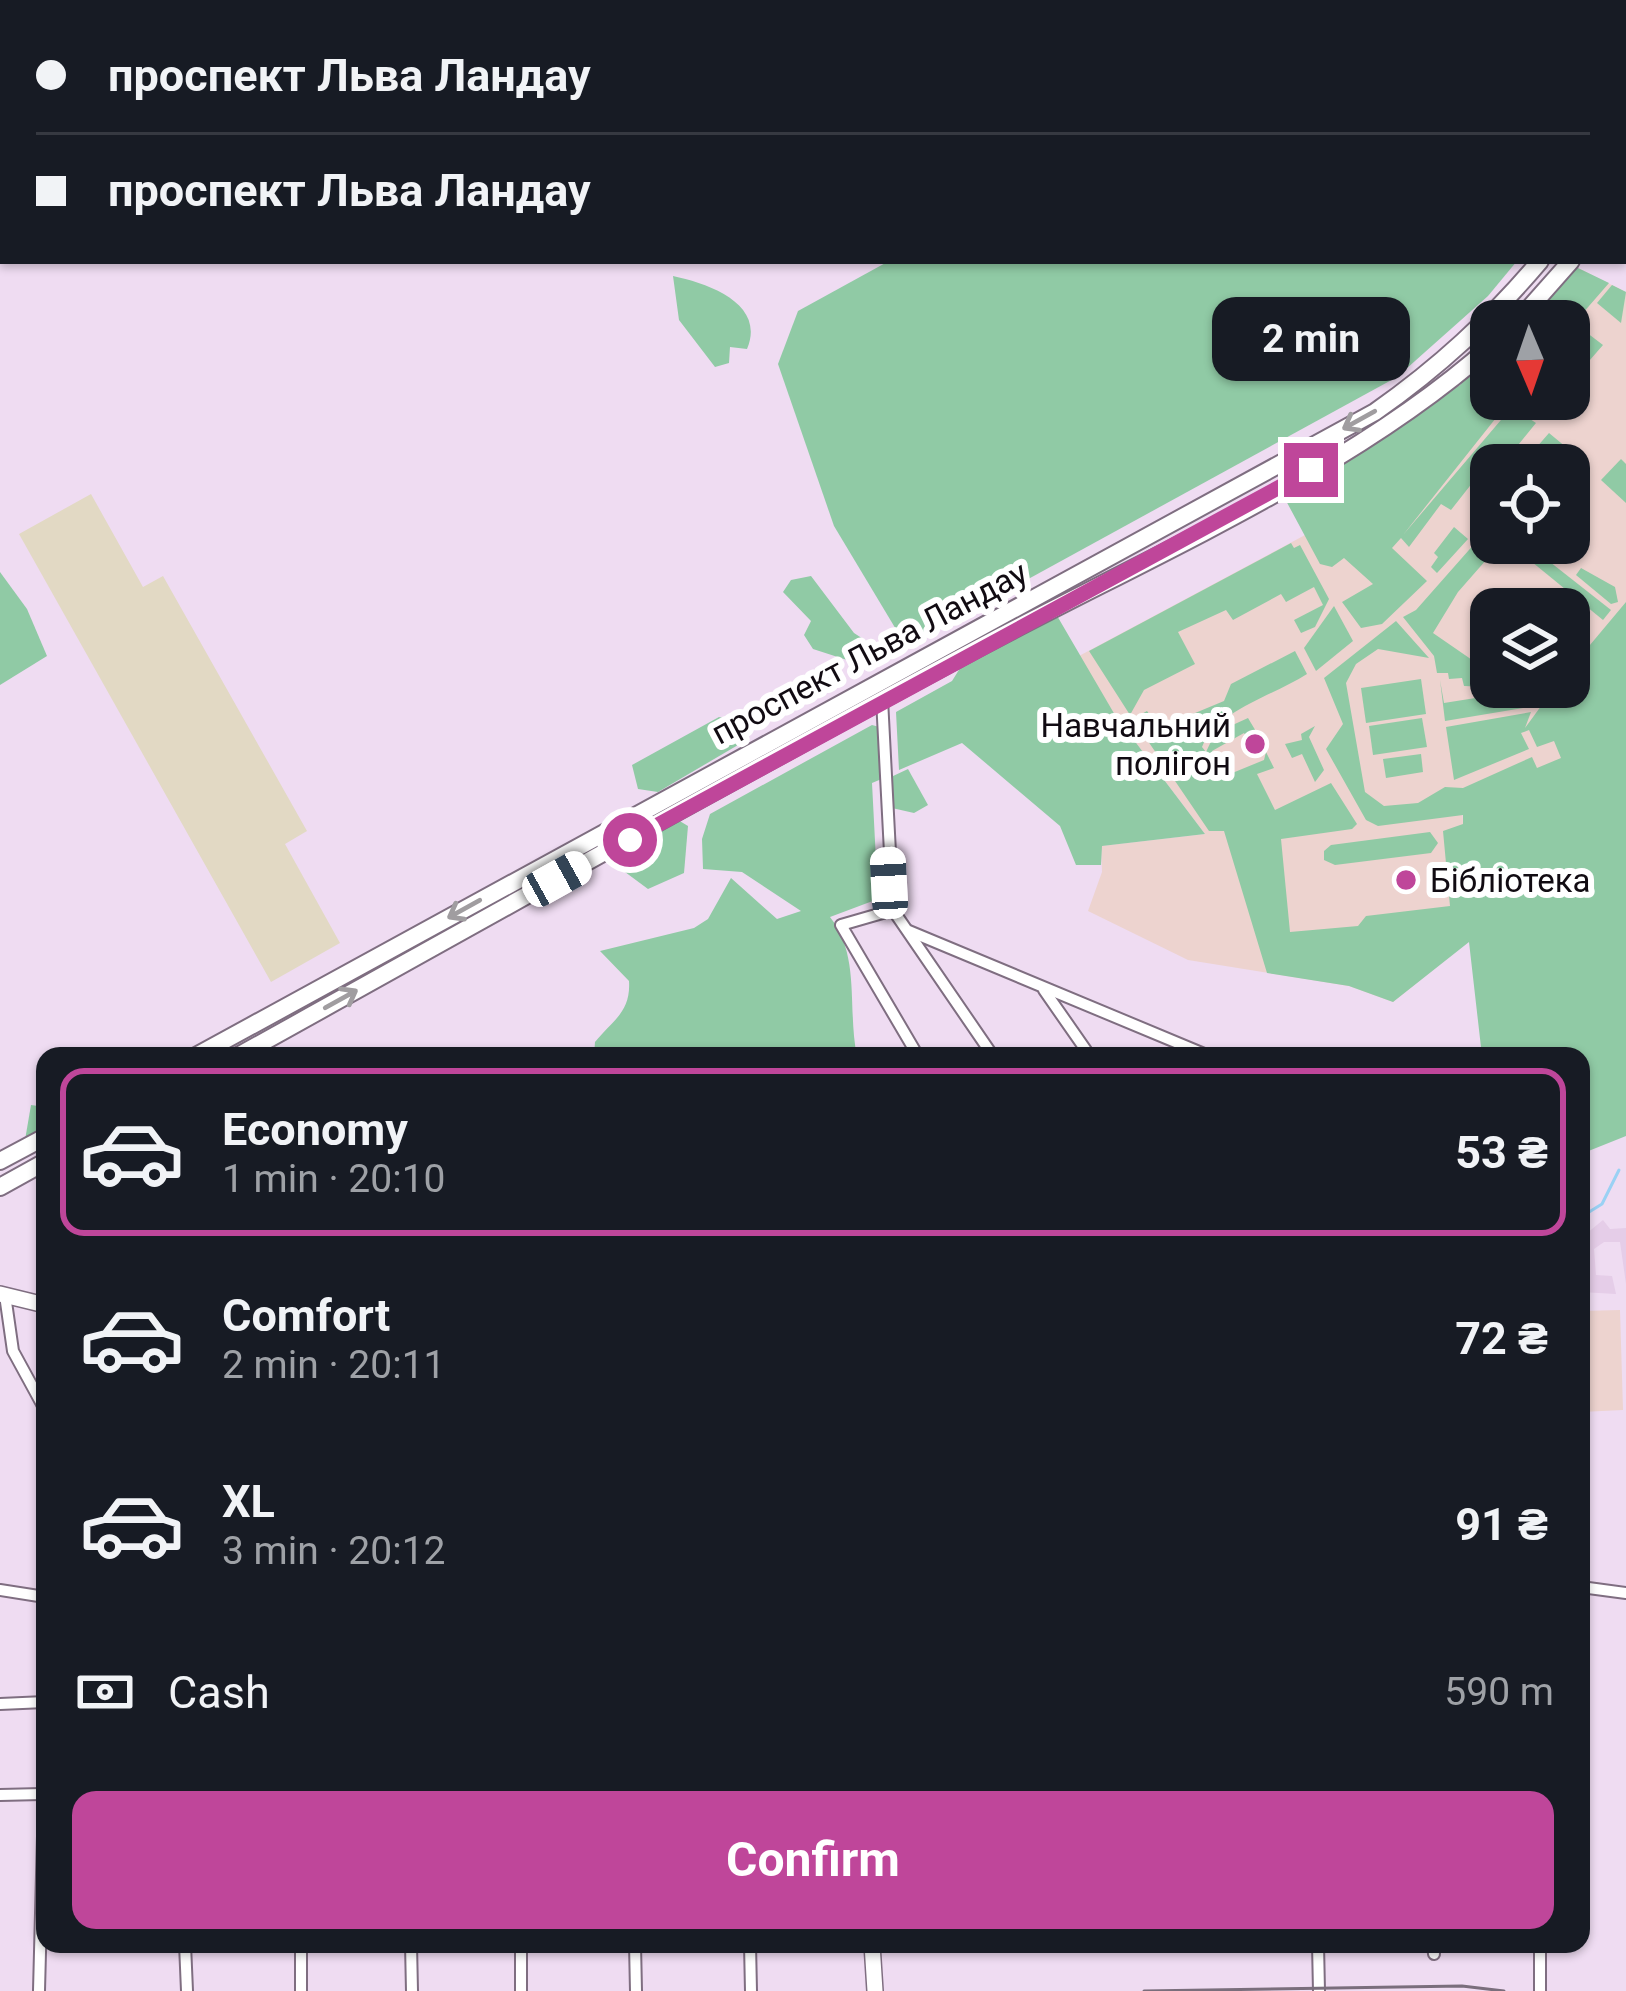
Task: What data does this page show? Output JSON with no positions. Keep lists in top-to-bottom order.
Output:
{
  "streets": {
    "main road": ["проспект Льва Ландау"]
  },
  "places": ["Навчальний полігон", "Бібліотека"],
  "north": "bottom",
  "page": {
    "banner": ["проспект Льва Ландау", "проспект Льва Ландау"],
    "bubble": "2 min",
    "list": [
      {
        "name": "Economy",
        "note": "1 min · 20:10",
        "value": "53 ₴"
      },
      {
        "name": "Comfort",
        "note": "2 min · 20:11",
        "value": "72 ₴"
      },
      {
        "name": "XL",
        "note": "3 min · 20:12",
        "value": "91 ₴"
      }
    ],
    "pay": ["Cash", "590 m"],
    "buttons": "Confirm"
  }
}
